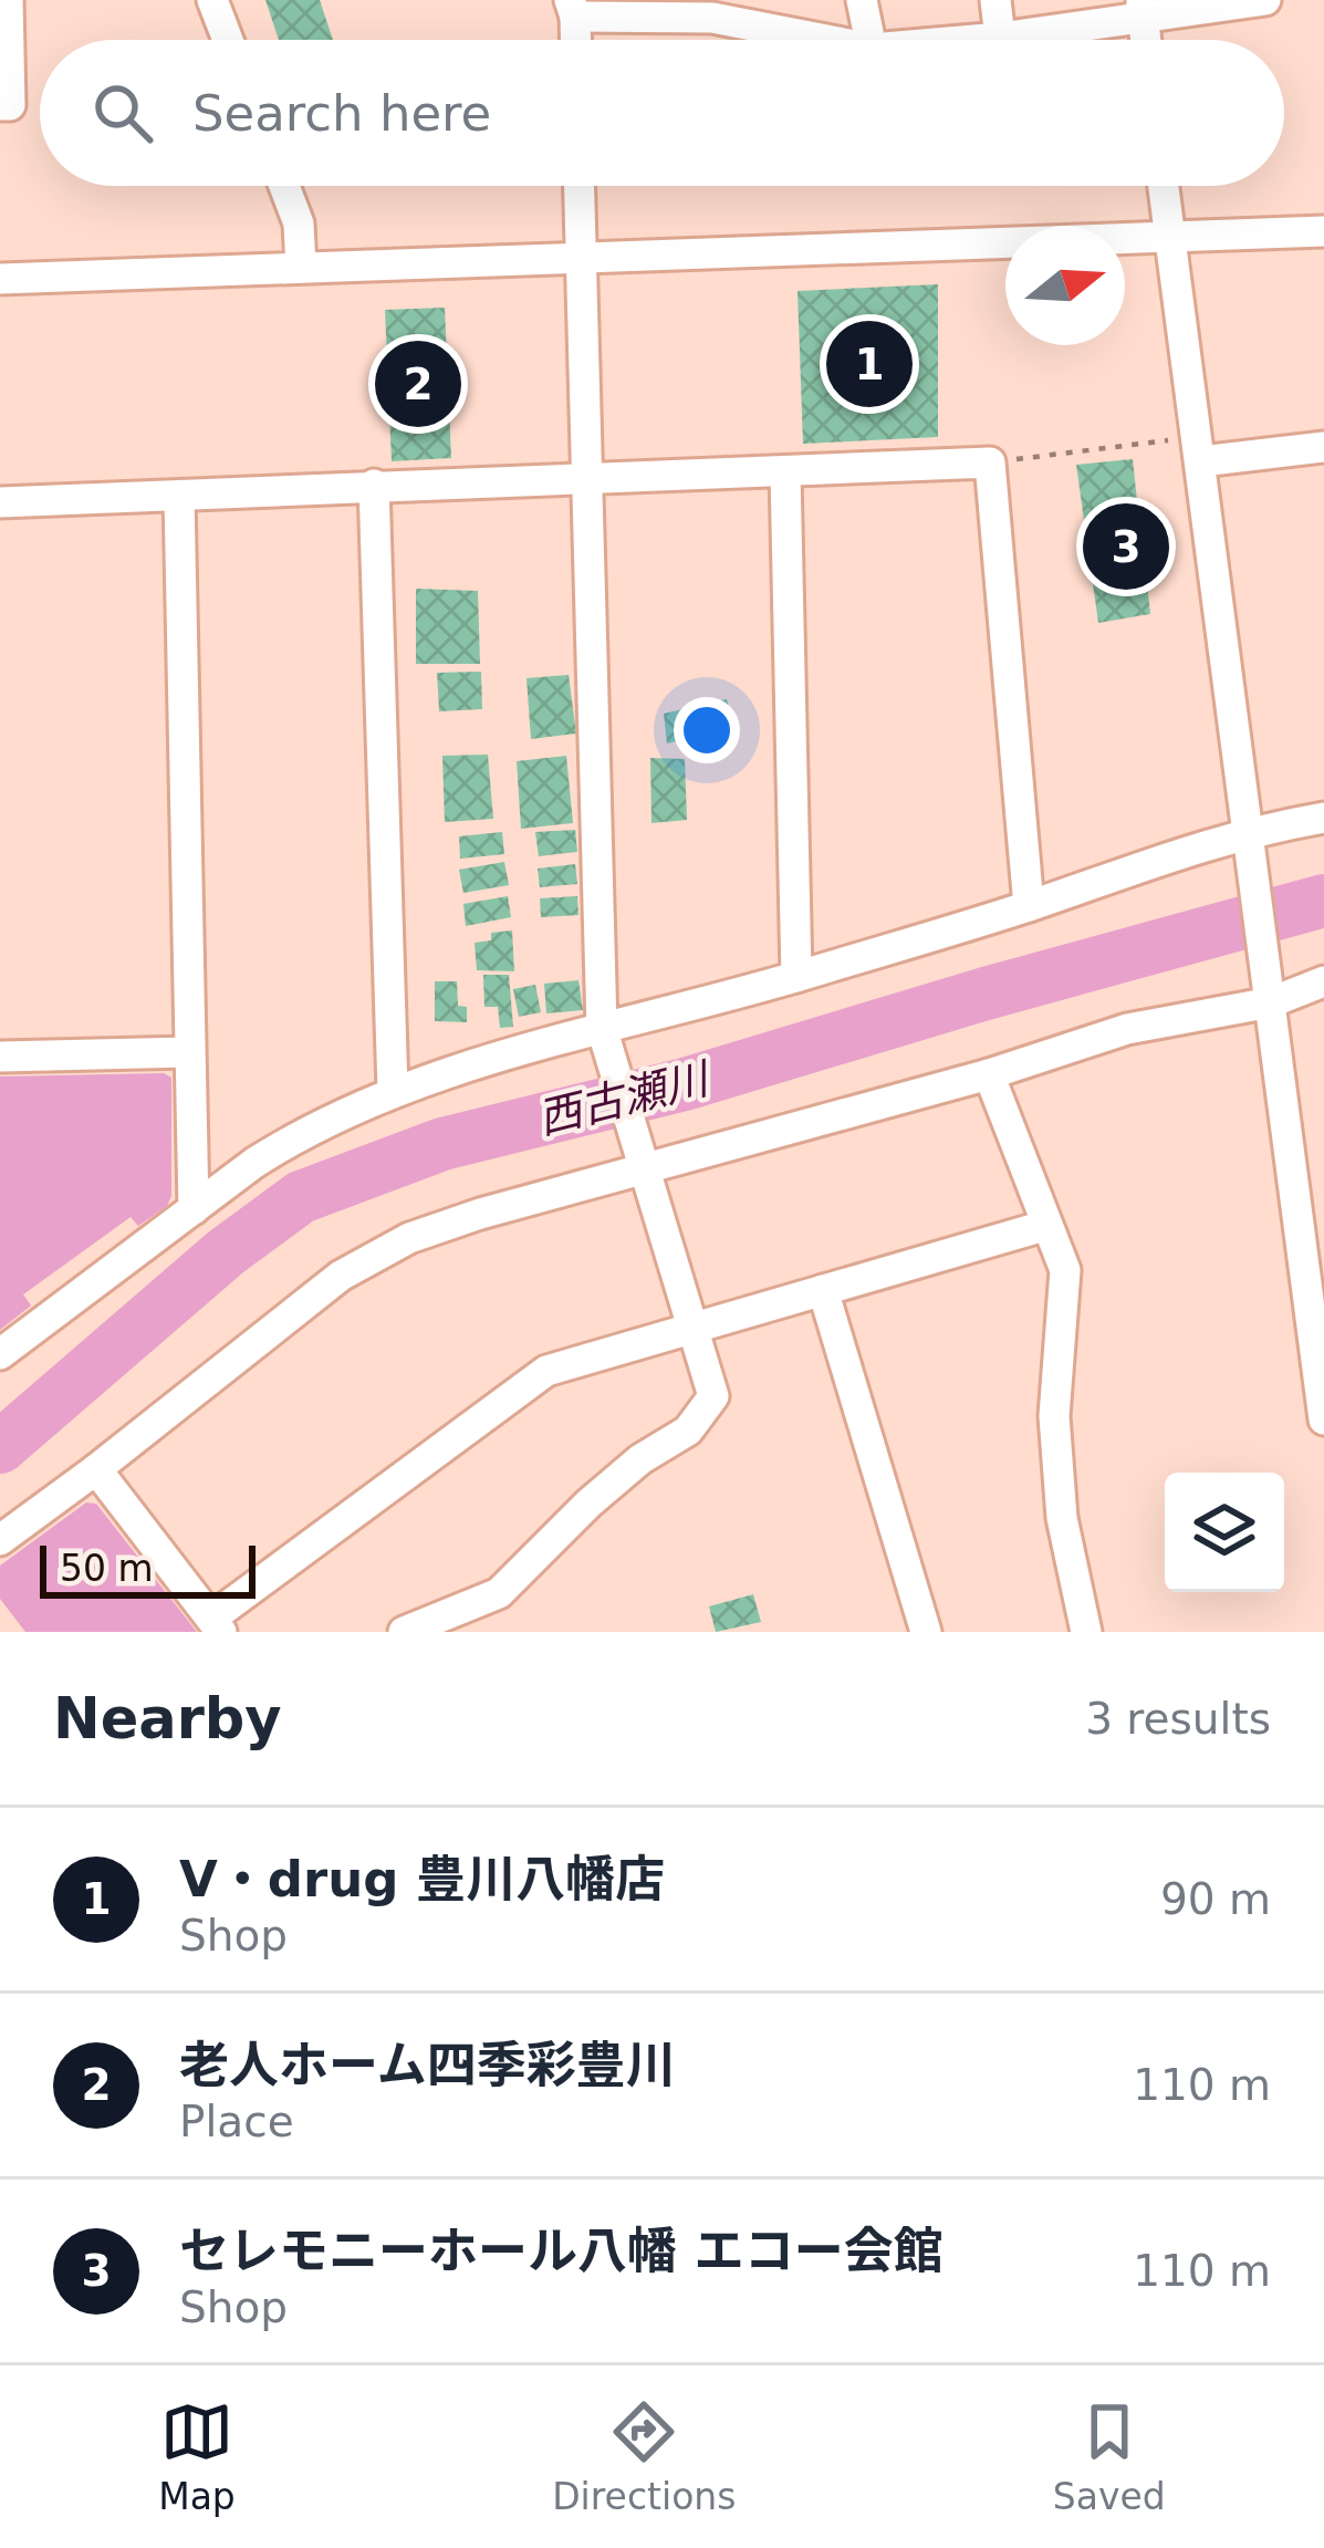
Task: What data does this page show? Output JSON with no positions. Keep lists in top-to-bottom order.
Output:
{
  "water": ["西古瀬川"],
  "scale_bar": "50 m",
  "north": "right",
  "page": {
    "search": "Search here",
    "pins": ["1", "2", "3"],
    "scale": "50 m",
    "heading": ["Nearby", "3 results"],
    "list": [
      {
        "mark": "1",
        "name": "V・drug 豊川八幡店",
        "note": "Shop",
        "value": "90 m"
      },
      {
        "mark": "2",
        "name": "老人ホーム四季彩豊川",
        "note": "Place",
        "value": "110 m"
      },
      {
        "mark": "3",
        "name": "セレモニーホール八幡 エコー会館",
        "note": "Shop",
        "value": "110 m"
      }
    ],
    "nav": ["Map", "Directions", "Saved"]
  }
}
